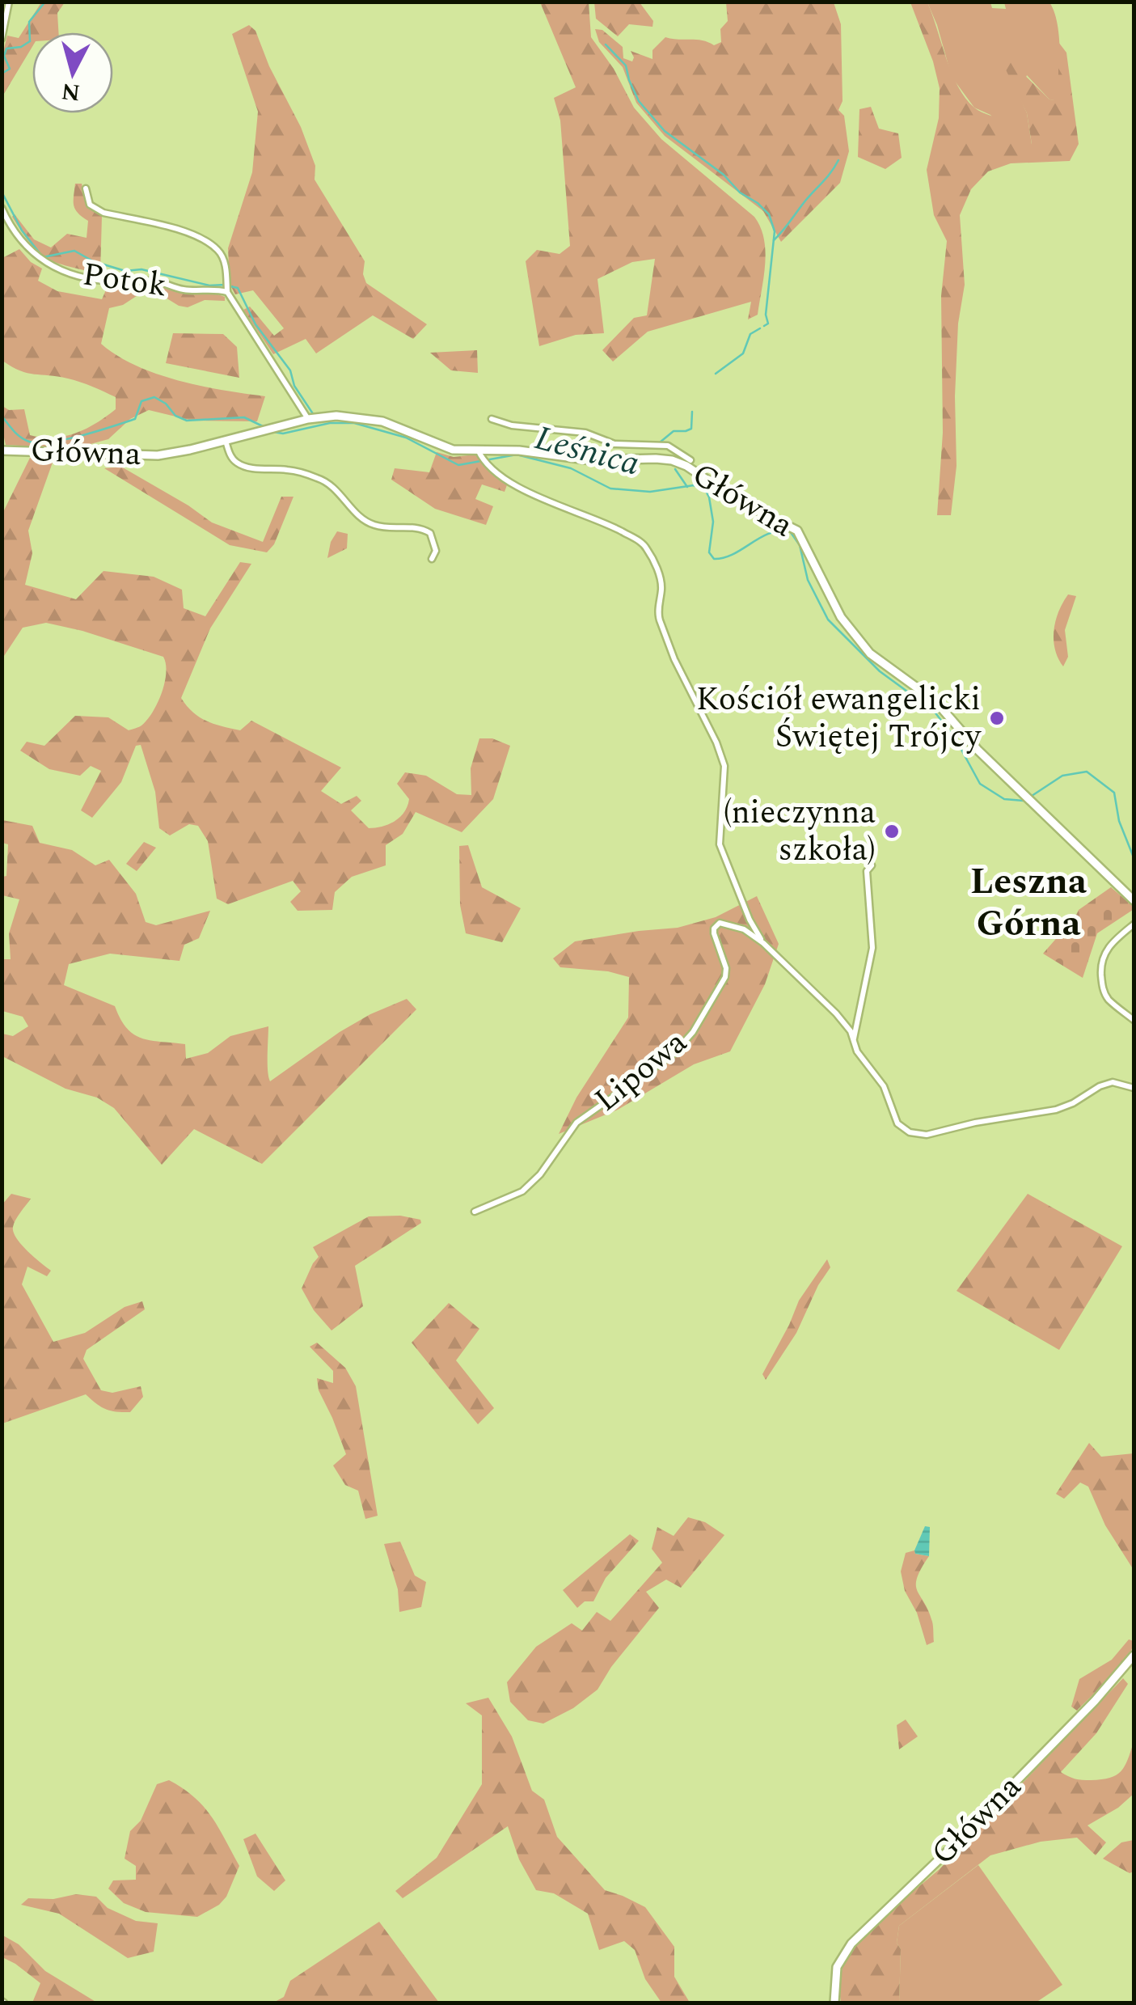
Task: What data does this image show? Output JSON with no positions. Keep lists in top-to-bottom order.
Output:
{
  "streets": {
    "street": ["Potok", "Główna", "Lipowa"]
  },
  "crossings": [
    ["Potok", "Główna"]
  ],
  "districts": ["Leszna Górna"],
  "water": ["Leśnica"],
  "places": ["Kościół ewangelicki Świętej Trójcy", "(nieczynna szkoła)"],
  "north": "bottom"
}
